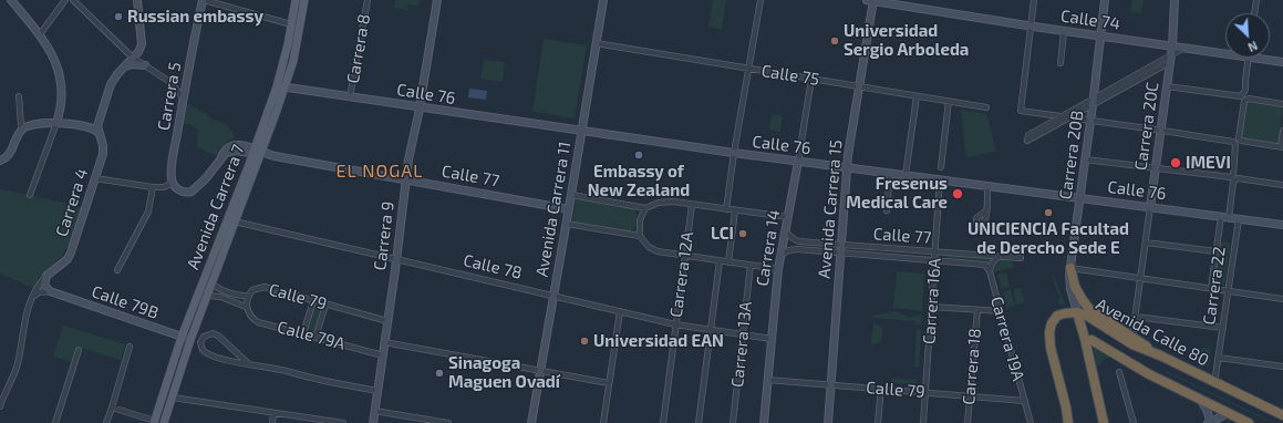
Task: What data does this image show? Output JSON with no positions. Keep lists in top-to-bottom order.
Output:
{
  "streets": {
    "highway": ["Avenida Calle 80"],
    "main road": ["Avenida Carrera 7"],
    "street": [
      "Calle 74",
      "Carrera 8",
      "Calle 75",
      "Calle 76",
      "Carrera 5",
      "Carrera 20C",
      "Carrera 20B",
      "Calle 77",
      "Carrera 4",
      "Avenida Carrera 11",
      "Avenida Carrera 15",
      "Carrera 9",
      "Carrera 14",
      "Calle 78",
      "Carrera 12A",
      "Carrera 22",
      "Calle 79",
      "Carrera 16A",
      "Calle 79B",
      "Calle 79A",
      "Carrera 19A",
      "Carrera 13A",
      "Carrera 18"
    ]
  },
  "crossings": [
    ["Calle 74", "Carrera 20C"],
    ["Calle 74", "Carrera 20B"],
    ["Calle 74", "Avenida Carrera 15"],
    ["Carrera 8", "Calle 76"],
    ["Calle 75", "Avenida Carrera 11"],
    ["Calle 75", "Avenida Carrera 15"],
    ["Calle 75", "Carrera 14"],
    ["Calle 76", "Carrera 20C"],
    ["Calle 76", "Carrera 20B"],
    ["Calle 76", "Avenida Carrera 7"],
    ["Calle 76", "Avenida Carrera 11"],
    ["Calle 76", "Avenida Carrera 15"],
    ["Calle 76", "Carrera 9"],
    ["Calle 76", "Carrera 14"],
    ["Calle 76", "Carrera 22"],
    ["Calle 76", "Carrera 16A"],
    ["Carrera 5", "Calle 77"],
    ["Carrera 20B", "Avenida Calle 80"],
    ["Calle 77", "Avenida Carrera 7"],
    ["Calle 77", "Avenida Carrera 11"],
    ["Calle 77", "Avenida Carrera 15"],
    ["Calle 77", "Carrera 9"],
    ["Calle 77", "Carrera 14"],
    ["Calle 77", "Carrera 16A"],
    ["Calle 77", "Carrera 19A"],
    ["Avenida Carrera 7", "Calle 78"],
    ["Avenida Carrera 7", "Calle 79"],
    ["Avenida Carrera 7", "Calle 79B"],
    ["Avenida Carrera 7", "Calle 79A"],
    ["Avenida Carrera 11", "Calle 78"],
    ["Avenida Carrera 15", "Calle 79"],
    ["Carrera 9", "Calle 78"],
    ["Carrera 9", "Calle 79"],
    ["Carrera 9", "Calle 79A"],
    ["Carrera 14", "Calle 78"],
    ["Carrera 14", "Calle 79"],
    ["Calle 78", "Carrera 12A"],
    ["Calle 78", "Carrera 13A"],
    ["Carrera 22", "Avenida Calle 80"],
    ["Calle 79", "Carrera 16A"],
    ["Calle 79", "Carrera 19A"],
    ["Calle 79", "Carrera 18"]
  ],
  "districts": ["EL NOGAL"],
  "places": [
    "Russian embassy",
    "Universidad Sergio Arboleda",
    "Embassy of New Zealand",
    "IMEVI",
    "Fresenus Medical Care",
    "UNICIENCIA Facultad de Derecho Sede E",
    "LCI",
    "Universidad EAN",
    "Sinagoga Maguen Ovadí"
  ],
  "north": "bottom right"
}
